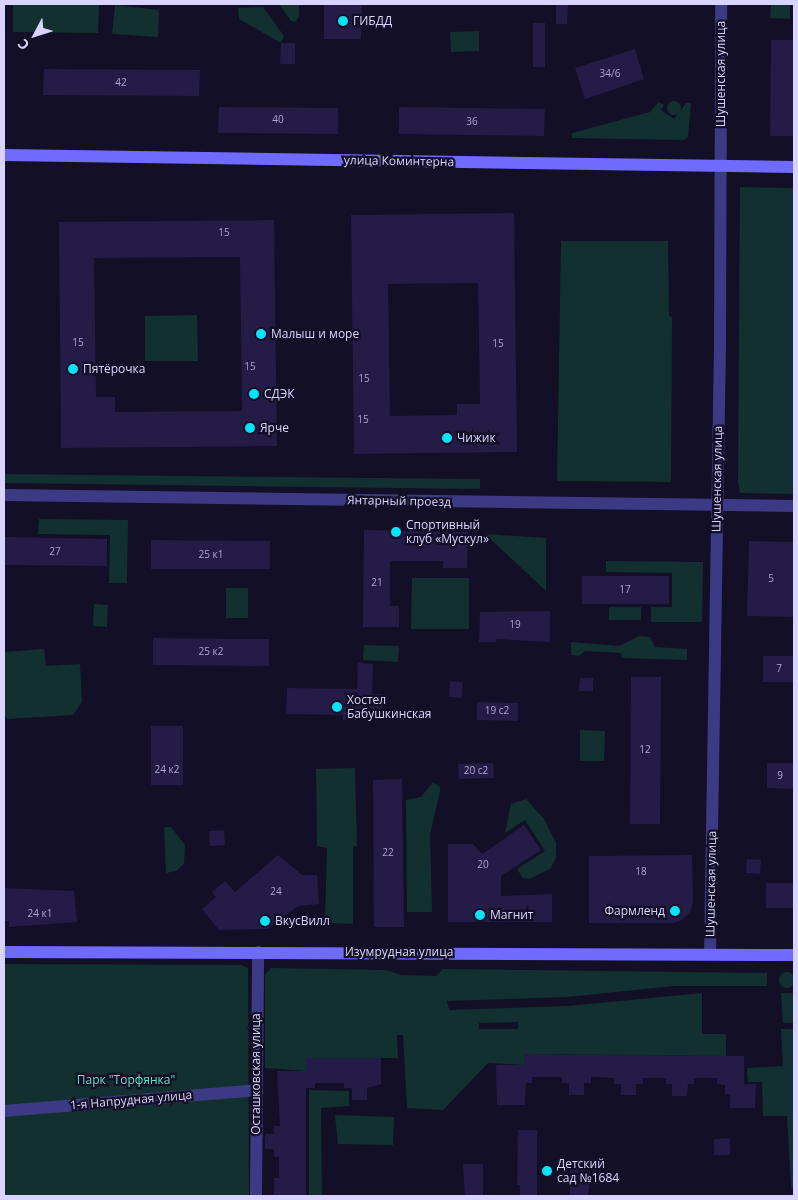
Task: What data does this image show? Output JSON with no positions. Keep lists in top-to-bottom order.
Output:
{
  "streets": {
    "street": [
      "Шушенская улица",
      "улица Коминтерна",
      "Янтарный проезд",
      "Изумрудная улица",
      "Осташковская улица",
      "1-я Напрудная улица"
    ]
  },
  "crossings": [
    ["Шушенская улица", "улица Коминтерна"],
    ["Шушенская улица", "Янтарный проезд"],
    ["Шушенская улица", "Изумрудная улица"],
    ["Изумрудная улица", "Осташковская улица"],
    ["Осташковская улица", "1-я Напрудная улица"]
  ],
  "parks": ["Парк \"Торфянка\""],
  "places": [
    "ГИБДД",
    "Малыш и море",
    "Пятёрочка",
    "СДЭК",
    "Ярче",
    "Чижик",
    "Спортивный клуб «Мускул»",
    "Хостел Бабушкинская",
    "Фармленд",
    "Магнит",
    "ВкусВилл",
    "Детский сад №1684"
  ],
  "house_numbers": [
    "34/6",
    "42",
    "40",
    "36",
    "15",
    "15",
    "15",
    "15",
    "15",
    "15",
    "27",
    "25 к1",
    "5",
    "21",
    "17",
    "19",
    "25 к2",
    "7",
    "19 с2",
    "12",
    "24 к2",
    "20 с2",
    "9",
    "22",
    "20",
    "18",
    "24",
    "24 к1"
  ],
  "north": "bottom left"
}
